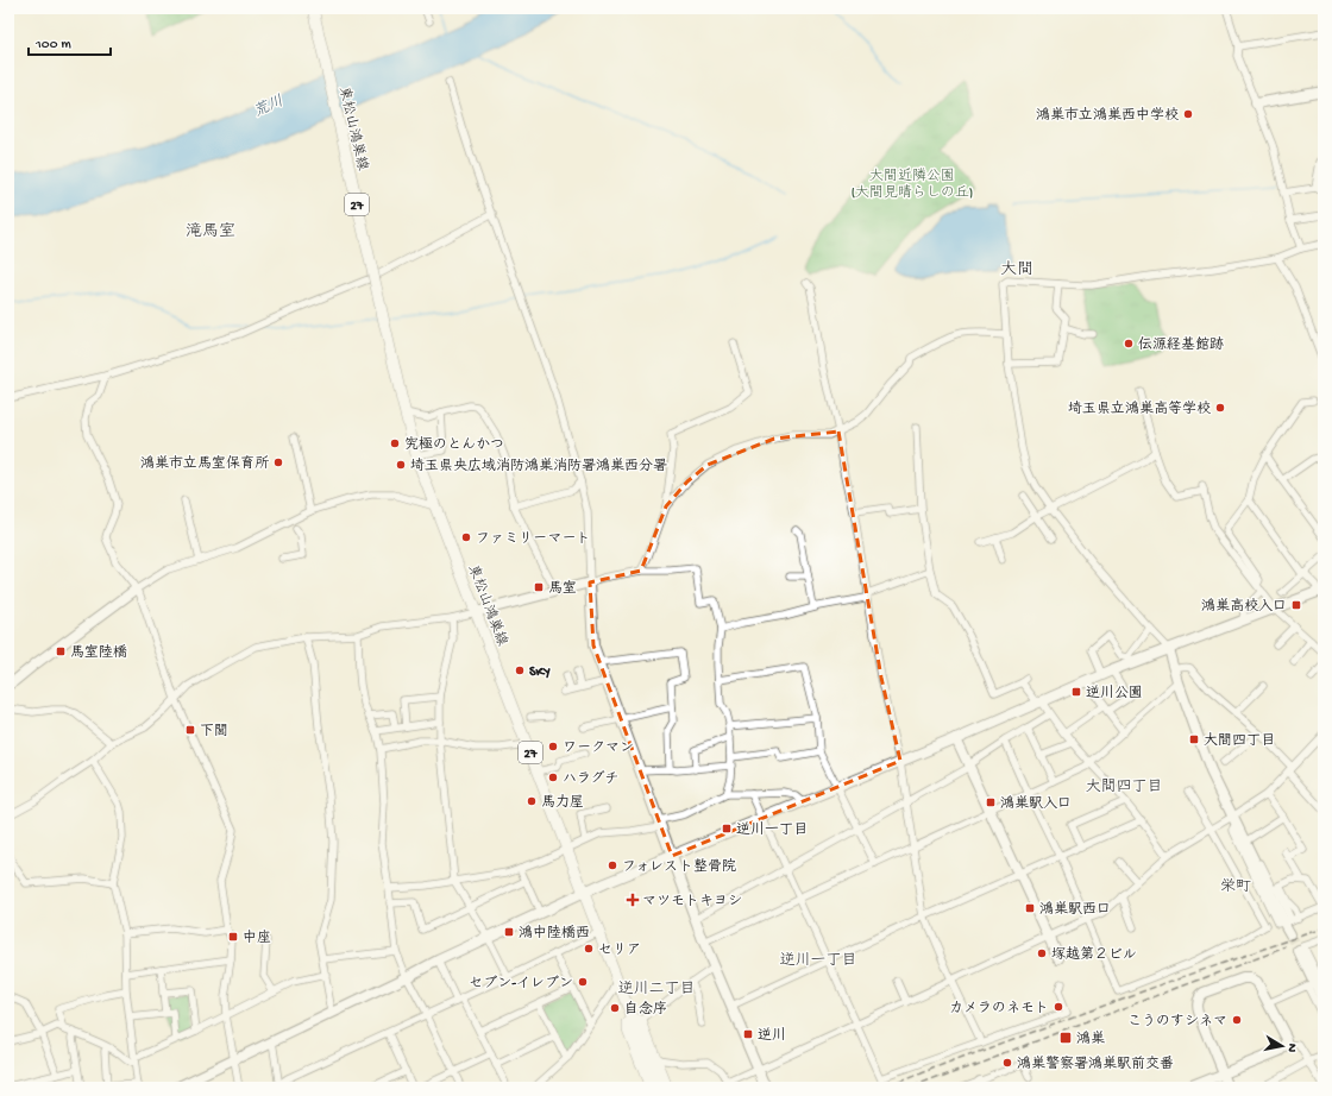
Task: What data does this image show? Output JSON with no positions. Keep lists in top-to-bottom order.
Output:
{
  "streets": {
    "main road": ["東松山鴻巣線", "27"]
  },
  "districts": [
    "滝馬室",
    "大間",
    "大間四丁目",
    "栄町",
    "逆川一丁目",
    "逆川二丁目"
  ],
  "water": ["荒川"],
  "parks": ["大間近隣公園 (大間見晴らしの丘)"],
  "places": {
    "other": [
      "鴻巣市立鴻巣西中学校",
      "伝源経基館跡",
      "埼玉県立鴻巣高等学校",
      "究極のとんかつ",
      "鴻巣市立馬室保育所",
      "埼玉県央広域消防鴻巣消防署鴻巣西分署",
      "ファミリーマート",
      "SKY",
      "ワークマン",
      "ハラグチ",
      "馬力屋",
      "フォレスト整骨院",
      "セリア",
      "塚越第２ビル",
      "セブン-イレブン",
      "カメラのネモト",
      "自念序",
      "こうのすシネマ",
      "鴻巣警察署鴻巣駅前交番"
    ],
    "transit": [
      "馬室",
      "鴻巣高校入口",
      "馬室陸橋",
      "逆川公園",
      "下閭",
      "大間四丁目",
      "鴻巣駅入口",
      "逆川一丁目",
      "鴻巣駅西口",
      "鴻中陸橋西",
      "中座",
      "逆川",
      "鴻巣"
    ],
    "health": ["マツモトキヨシ"]
  },
  "scale_bar": "100 m",
  "north": "right"
}
